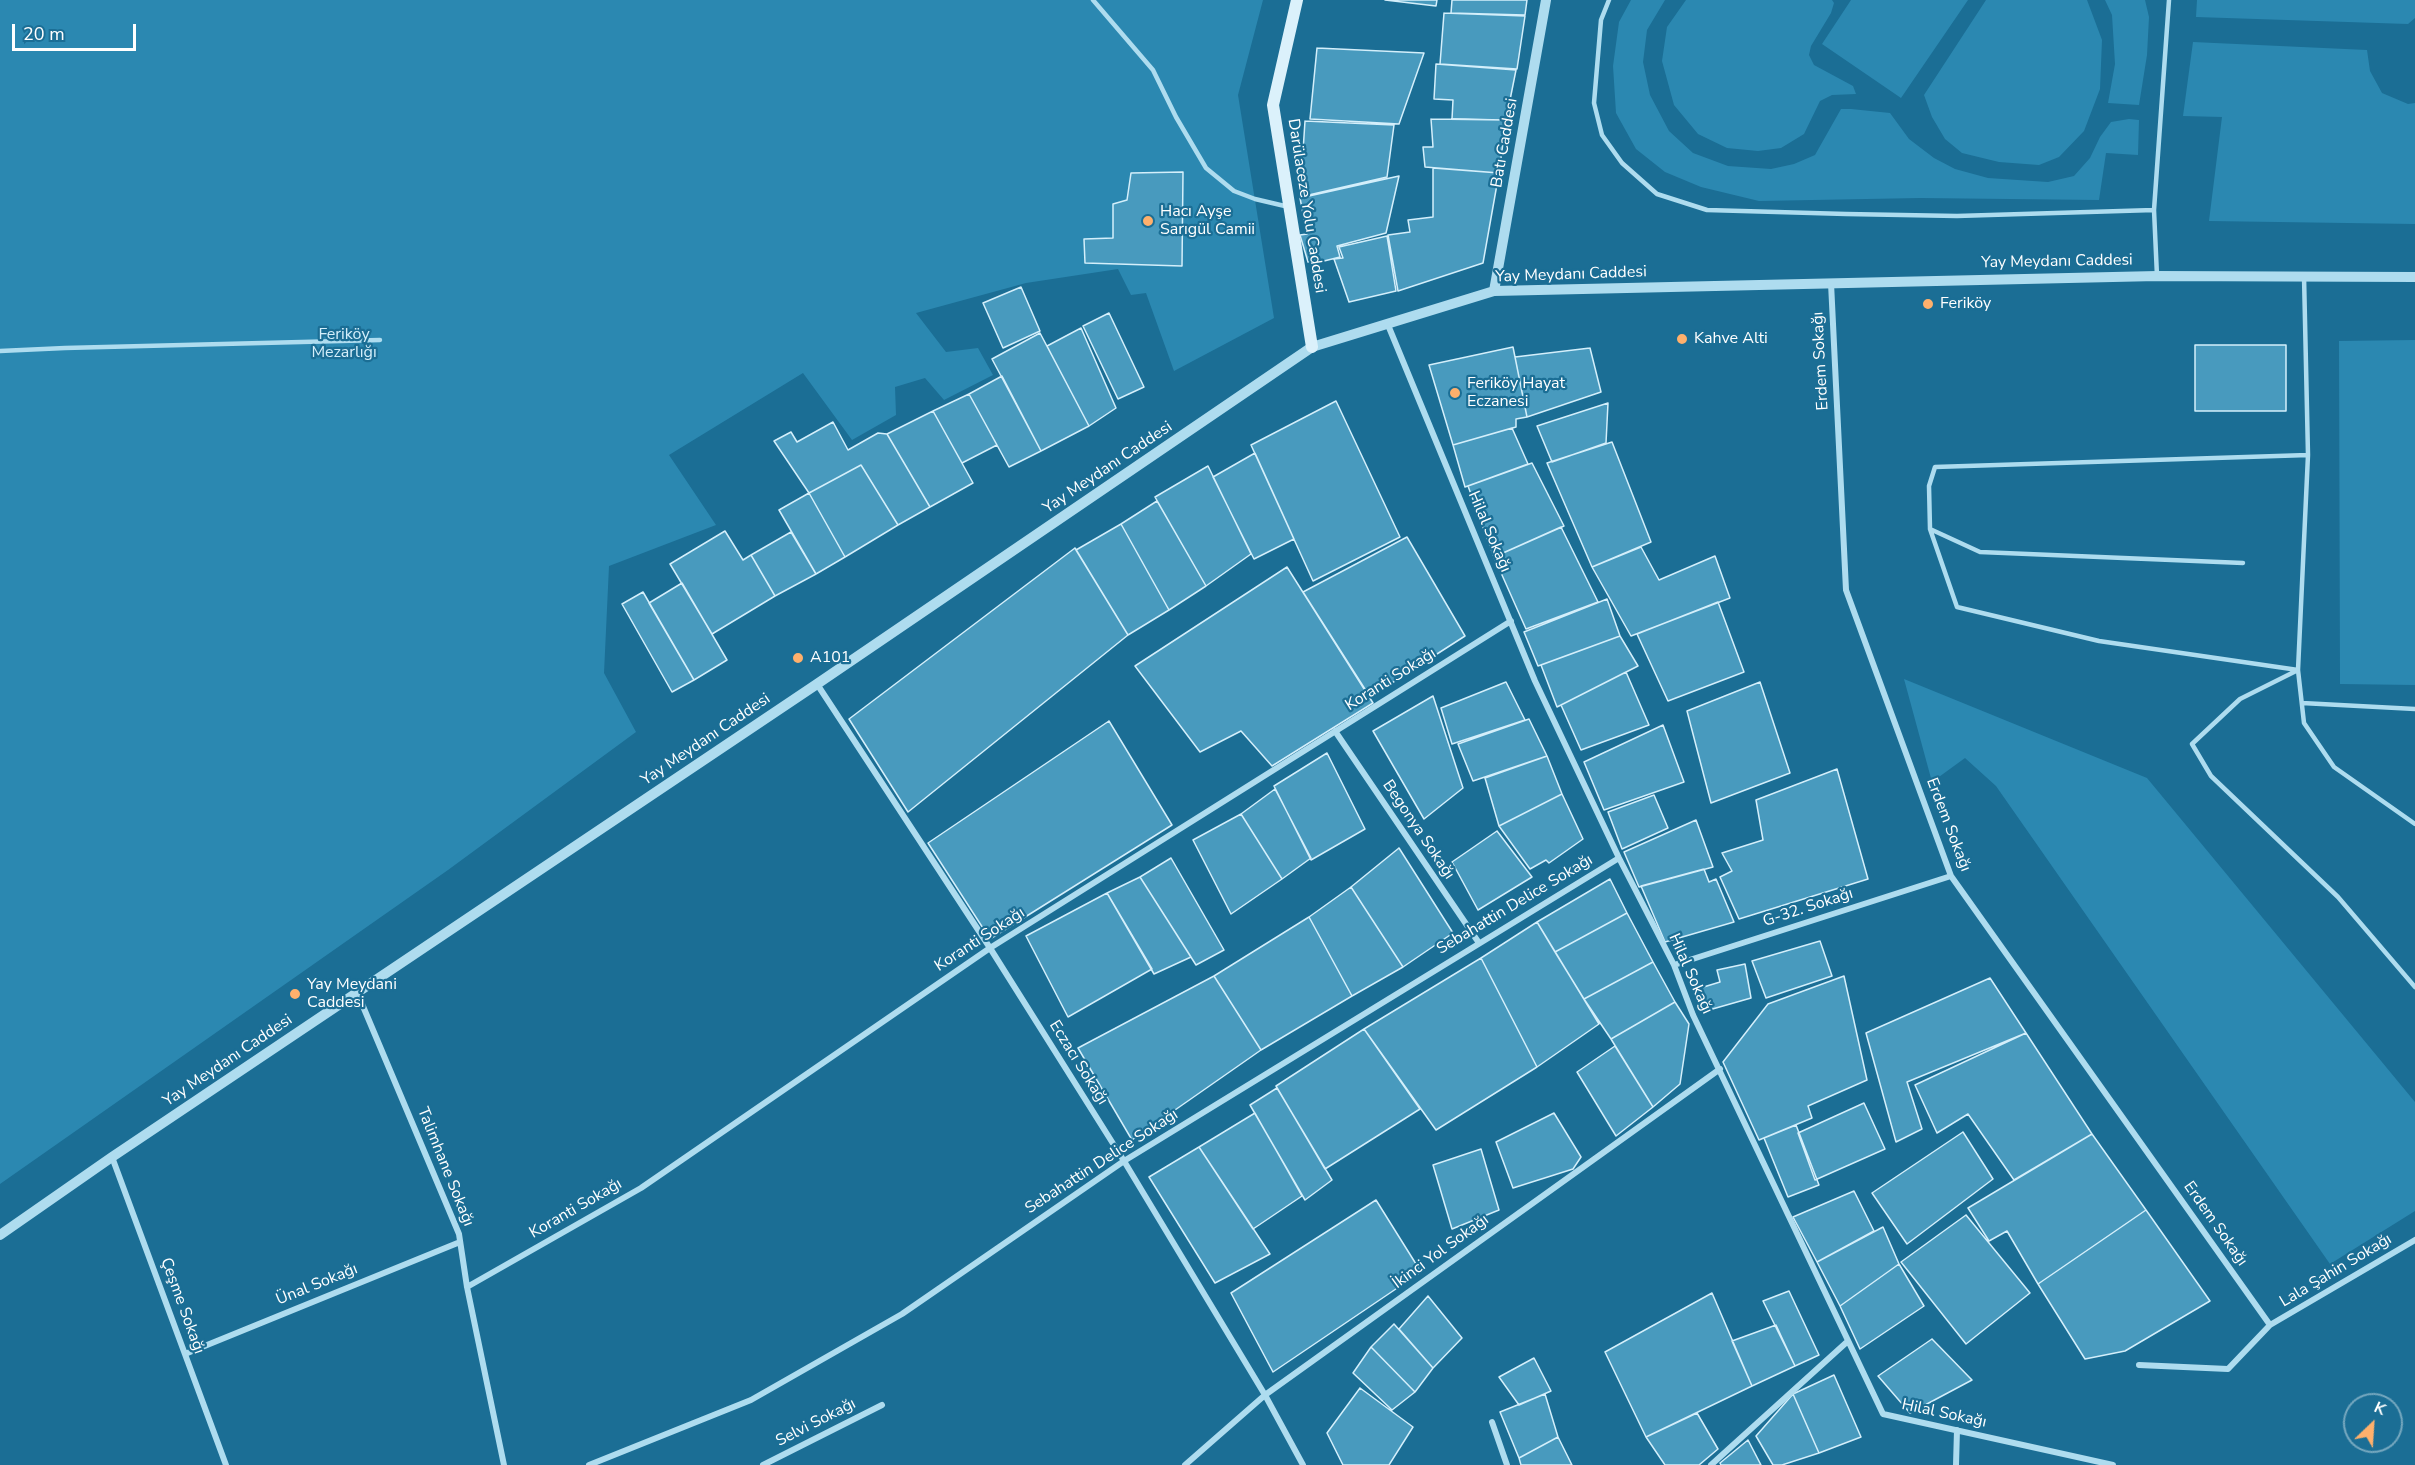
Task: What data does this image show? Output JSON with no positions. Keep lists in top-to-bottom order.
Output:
{
  "streets": {
    "main road": ["Darülaceze Yolu Caddesi"],
    "street": [
      "Batı Caddesi",
      "Yay Meydanı Caddesi",
      "Erdem Sokağı",
      "Hilal Sokağı",
      "Koranti Sokağı",
      "Begonya Sokağı",
      "Sebahattin Delice Sokağı",
      "G-32. Sokağı",
      "Eczacı Sokağı",
      "Talimhane Sokağı",
      "İkinci Yol Sokağı",
      "Lala Şahin Sokağı",
      "Ünal Sokağı",
      "Çeşme Sokağı",
      "Selvi Sokağı"
    ]
  },
  "crossings": [
    ["Batı Caddesi", "Yay Meydanı Caddesi"],
    ["Darülaceze Yolu Caddesi", "Yay Meydanı Caddesi"],
    ["Yay Meydanı Caddesi", "Erdem Sokağı"],
    ["Yay Meydanı Caddesi", "Hilal Sokağı"],
    ["Yay Meydanı Caddesi", "Eczacı Sokağı"],
    ["Yay Meydanı Caddesi", "Talimhane Sokağı"],
    ["Yay Meydanı Caddesi", "Çeşme Sokağı"],
    ["Erdem Sokağı", "G-32. Sokağı"],
    ["Erdem Sokağı", "Lala Şahin Sokağı"],
    ["Hilal Sokağı", "Koranti Sokağı"],
    ["Hilal Sokağı", "Sebahattin Delice Sokağı"],
    ["Hilal Sokağı", "G-32. Sokağı"],
    ["Hilal Sokağı", "İkinci Yol Sokağı"],
    ["Koranti Sokağı", "Begonya Sokağı"],
    ["Koranti Sokağı", "Eczacı Sokağı"],
    ["Koranti Sokağı", "Talimhane Sokağı"],
    ["Begonya Sokağı", "Sebahattin Delice Sokağı"],
    ["Sebahattin Delice Sokağı", "Eczacı Sokağı"],
    ["Eczacı Sokağı", "İkinci Yol Sokağı"],
    ["Talimhane Sokağı", "Ünal Sokağı"],
    ["Ünal Sokağı", "Çeşme Sokağı"]
  ],
  "parks": ["Feriköy Mezarlığı"],
  "places": [
    "Hacı Ayşe Sarıgül Camii",
    "Feriköy",
    "Kahve Alti",
    "Feriköy Hayat Eczanesi",
    "A101",
    "Yay Meydani Caddesi"
  ],
  "scale_bar": "20 m",
  "north": "top right"
}
